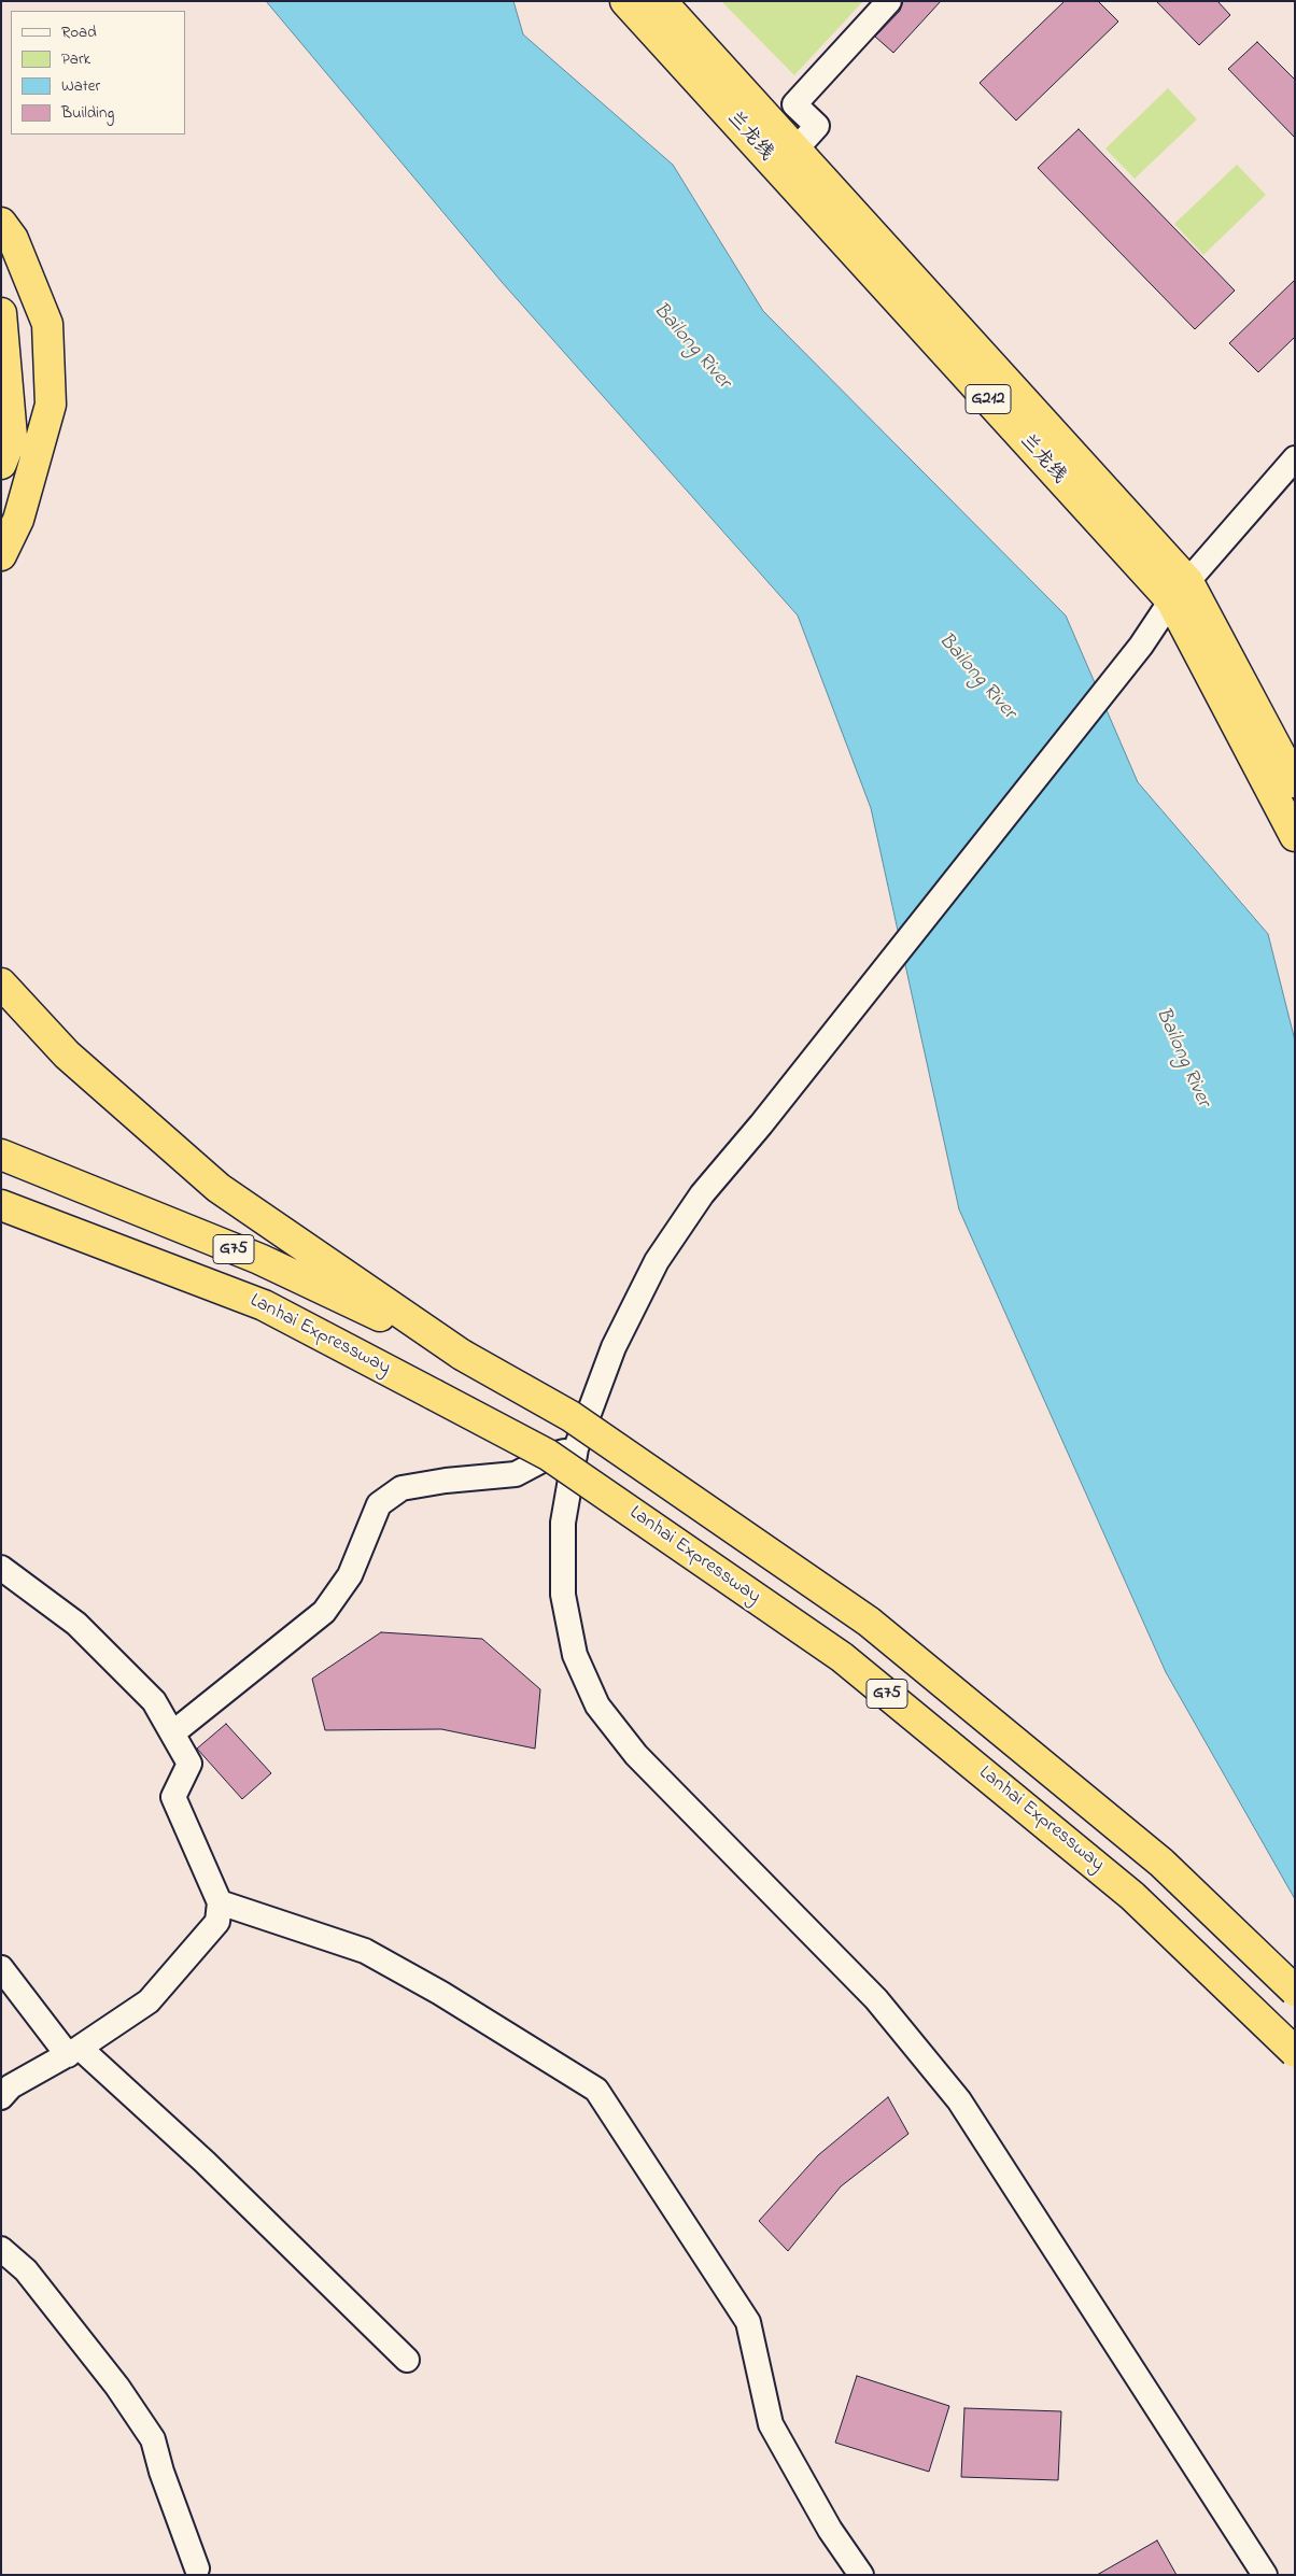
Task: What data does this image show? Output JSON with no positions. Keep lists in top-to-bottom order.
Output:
{
  "streets": {
    "highway": [
      "兰龙线",
      "G212",
      "G75",
      "Lanhai Expressway"
    ]
  },
  "water": ["Bailong River"],
  "legend": [
    "Road",
    "Park",
    "Water",
    "Building"
  ]
}
